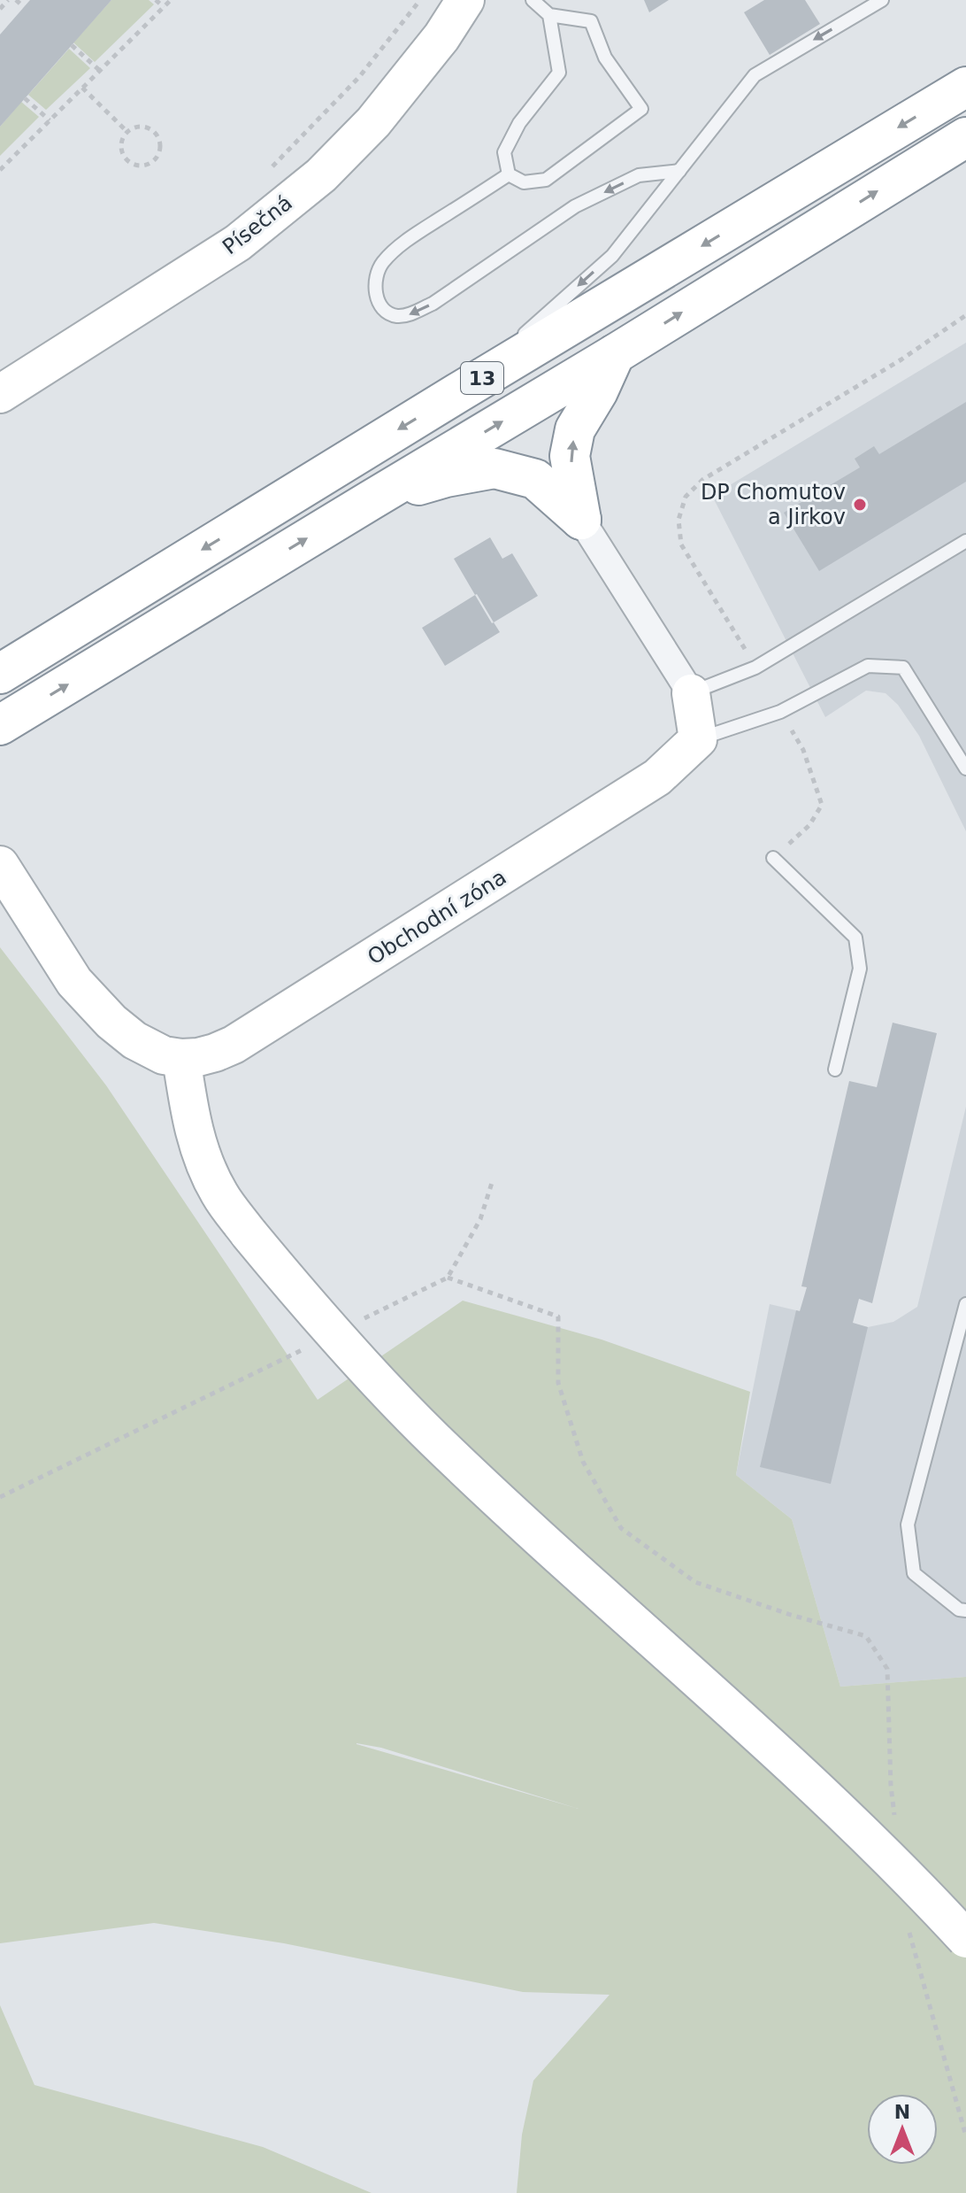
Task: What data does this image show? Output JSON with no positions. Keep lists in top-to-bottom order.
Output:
{
  "streets": {
    "highway": ["13"],
    "street": ["Písečná", "Obchodní zóna"]
  },
  "places": ["DP Chomutov a Jirkov"],
  "north": "top"
}
